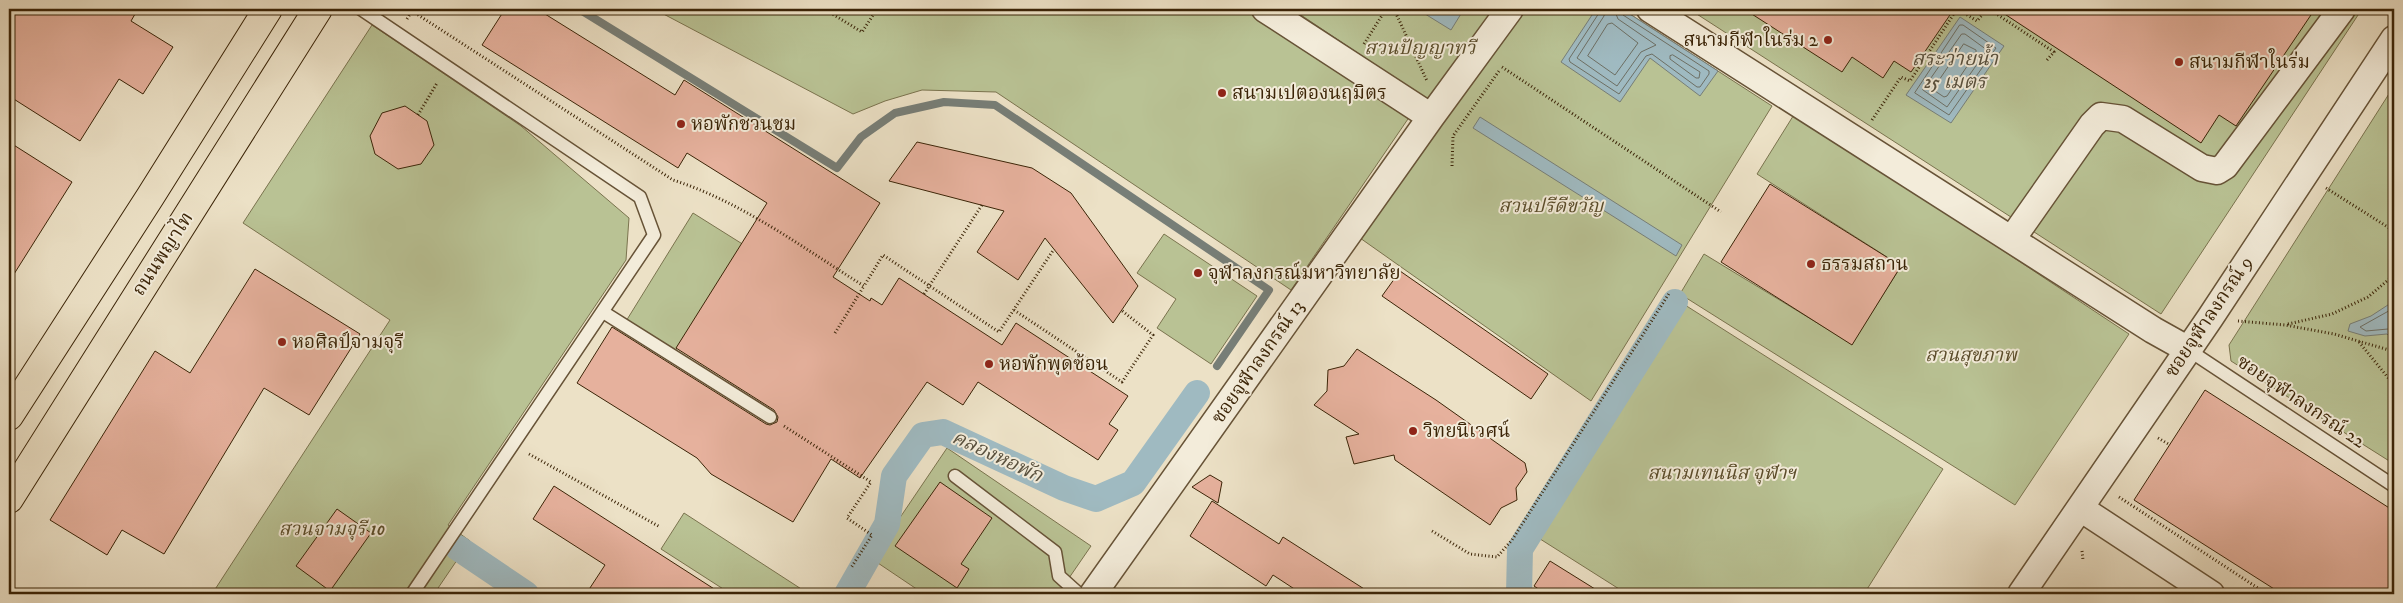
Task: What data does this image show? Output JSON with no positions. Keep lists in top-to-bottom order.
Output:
{
  "streets": {
    "main road": ["ถนนพญาไท"],
    "street": ["ซอยจุฬาลงกรณ์ 9", "ซอยจุฬาลงกรณ์ 13"],
    "lane": ["ซอยจุฬาลงกรณ์ 22"]
  },
  "crossings": [
    ["ซอยจุฬาลงกรณ์ 9", "ซอยจุฬาลงกรณ์ 22"]
  ],
  "water": ["สระว่ายน้ำ 25 เมตร", "คลองหอพัก"],
  "parks": [
    "สวนปัญญาทวี",
    "สวนปรีดีขวัญ",
    "สวนสุขภาพ",
    "สนามเทนนิส จุฬาฯ",
    "สวนจามจุรี 10"
  ],
  "places": [
    "สนามกีฬาในร่ม 2",
    "สนามกีฬาในร่ม",
    "สนามเปตองนฤมิตร",
    "หอพักชวนชม",
    "ธรรมสถาน",
    "จุฬาลงกรณ์มหาวิทยาลัย",
    "หอศิลป์จามจุรี",
    "หอพักพุดซ้อน",
    "วิทยนิเวศน์"
  ]
}
